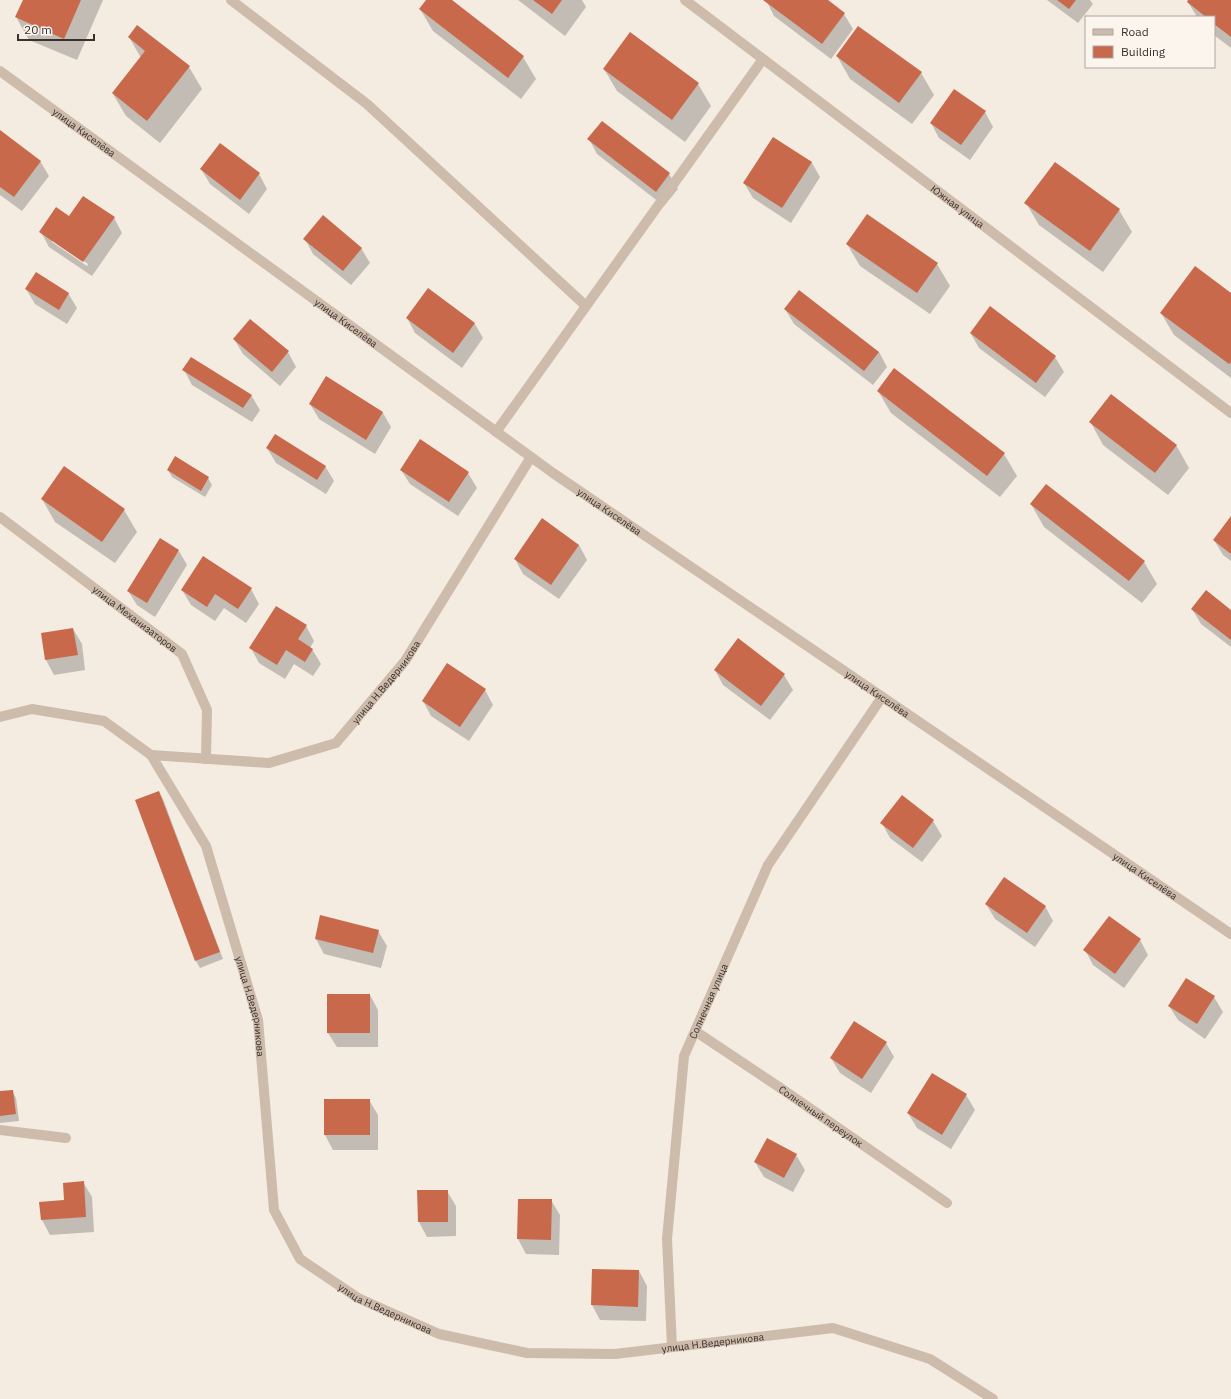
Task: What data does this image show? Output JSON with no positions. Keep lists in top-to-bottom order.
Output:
{
  "streets": {
    "street": [
      "улица Киселёва",
      "Южная улица",
      "улица Механизаторов",
      "улица Н.Ведерникова",
      "Солнечная улица",
      "Солнечный переулок"
    ]
  },
  "crossings": [
    ["улица Киселёва", "улица Н.Ведерникова"],
    ["улица Киселёва", "Солнечная улица"],
    ["улица Механизаторов", "улица Н.Ведерникова"],
    ["улица Н.Ведерникова", "Солнечная улица"],
    ["Солнечная улица", "Солнечный переулок"]
  ],
  "legend": ["Road", "Building"],
  "scale_bar": "20 m"
}
